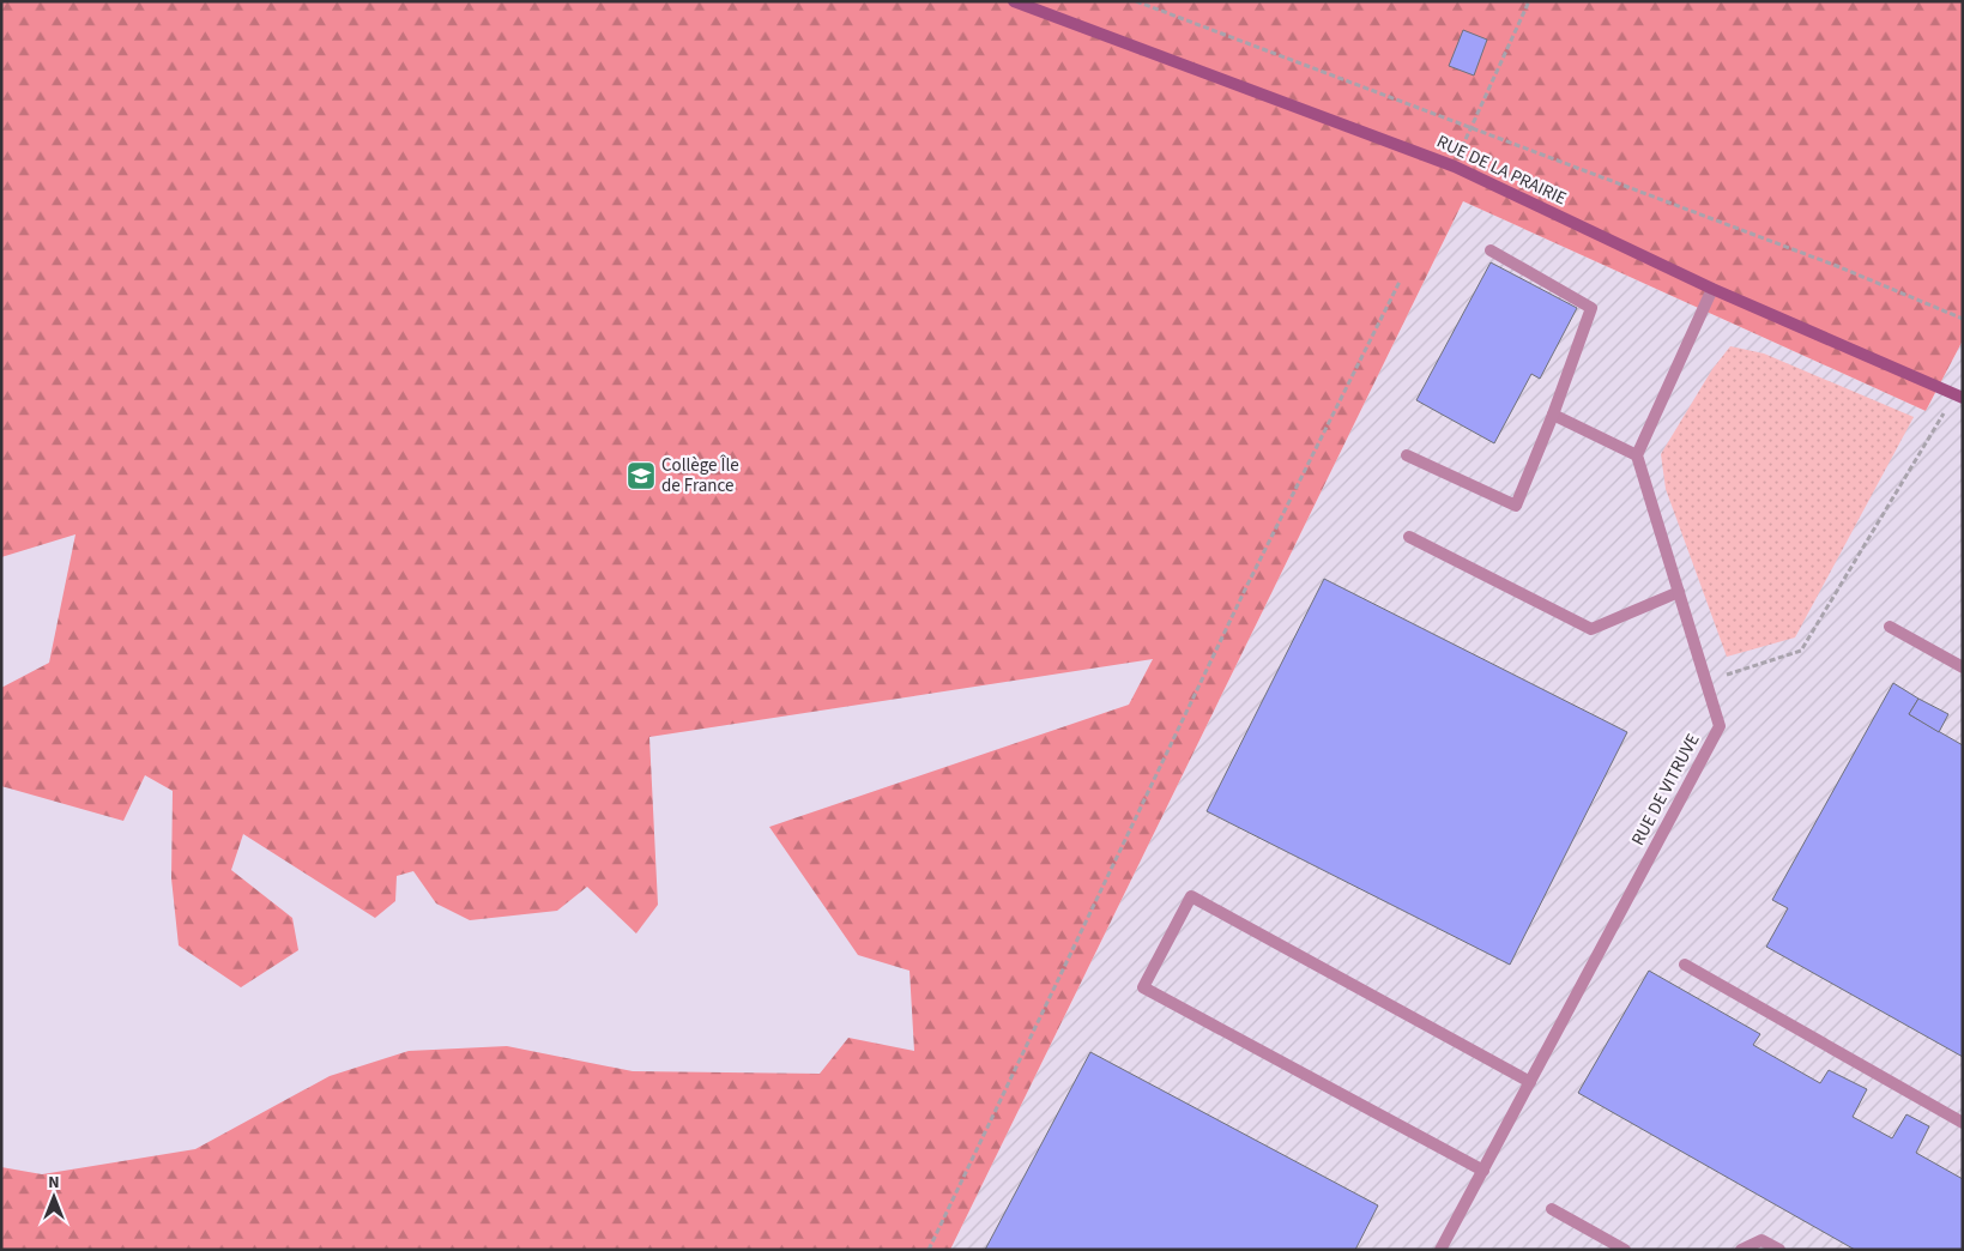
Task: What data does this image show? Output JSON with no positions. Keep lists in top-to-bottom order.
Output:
{
  "streets": {
    "street": ["RUE DE LA PRAIRIE"],
    "lane": ["RUE DE VITRUVE"]
  },
  "places": {
    "school or university": ["Collège Île de France"]
  },
  "north": "top"
}
